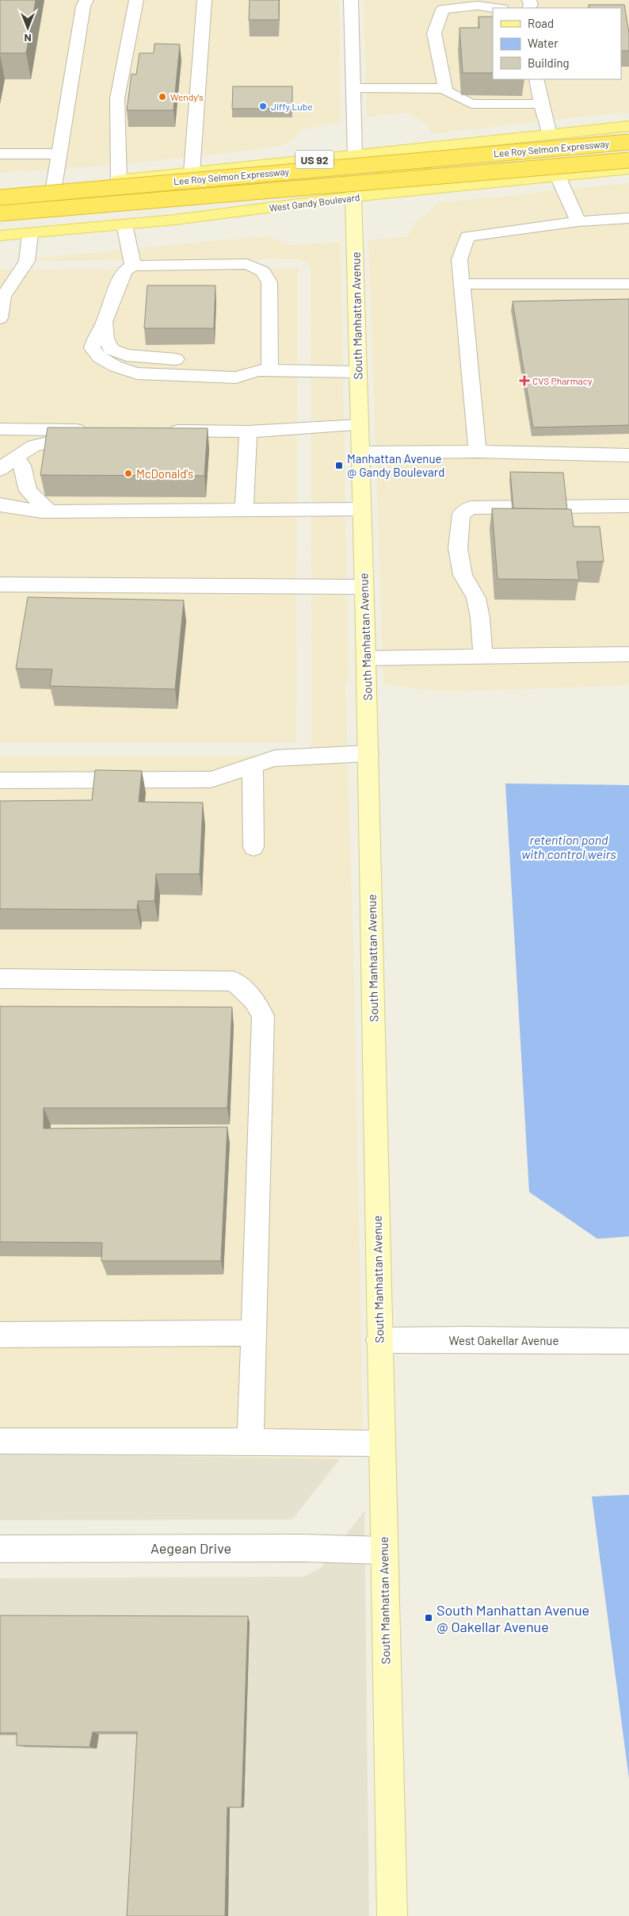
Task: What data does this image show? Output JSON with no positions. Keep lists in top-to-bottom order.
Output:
{
  "streets": {
    "highway": ["Lee Roy Selmon Expressway"],
    "main road": ["US 92", "West Gandy Boulevard", "South Manhattan Avenue"],
    "street": ["West Oakellar Avenue", "Aegean Drive"]
  },
  "crossings": [
    ["US 92", "South Manhattan Avenue"],
    ["West Gandy Boulevard", "South Manhattan Avenue"],
    ["South Manhattan Avenue", "West Oakellar Avenue"],
    ["South Manhattan Avenue", "Aegean Drive"]
  ],
  "water": ["retention pond with control weirs"],
  "places": {
    "other": ["Wendy's", "Jiffy Lube", "McDonald's"],
    "health": ["CVS Pharmacy"],
    "transit": ["Manhattan Avenue @ Gandy Boulevard", "South Manhattan Avenue @ Oakellar Avenue"]
  },
  "legend": ["Road", "Water", "Building"],
  "north": "bottom"
}
